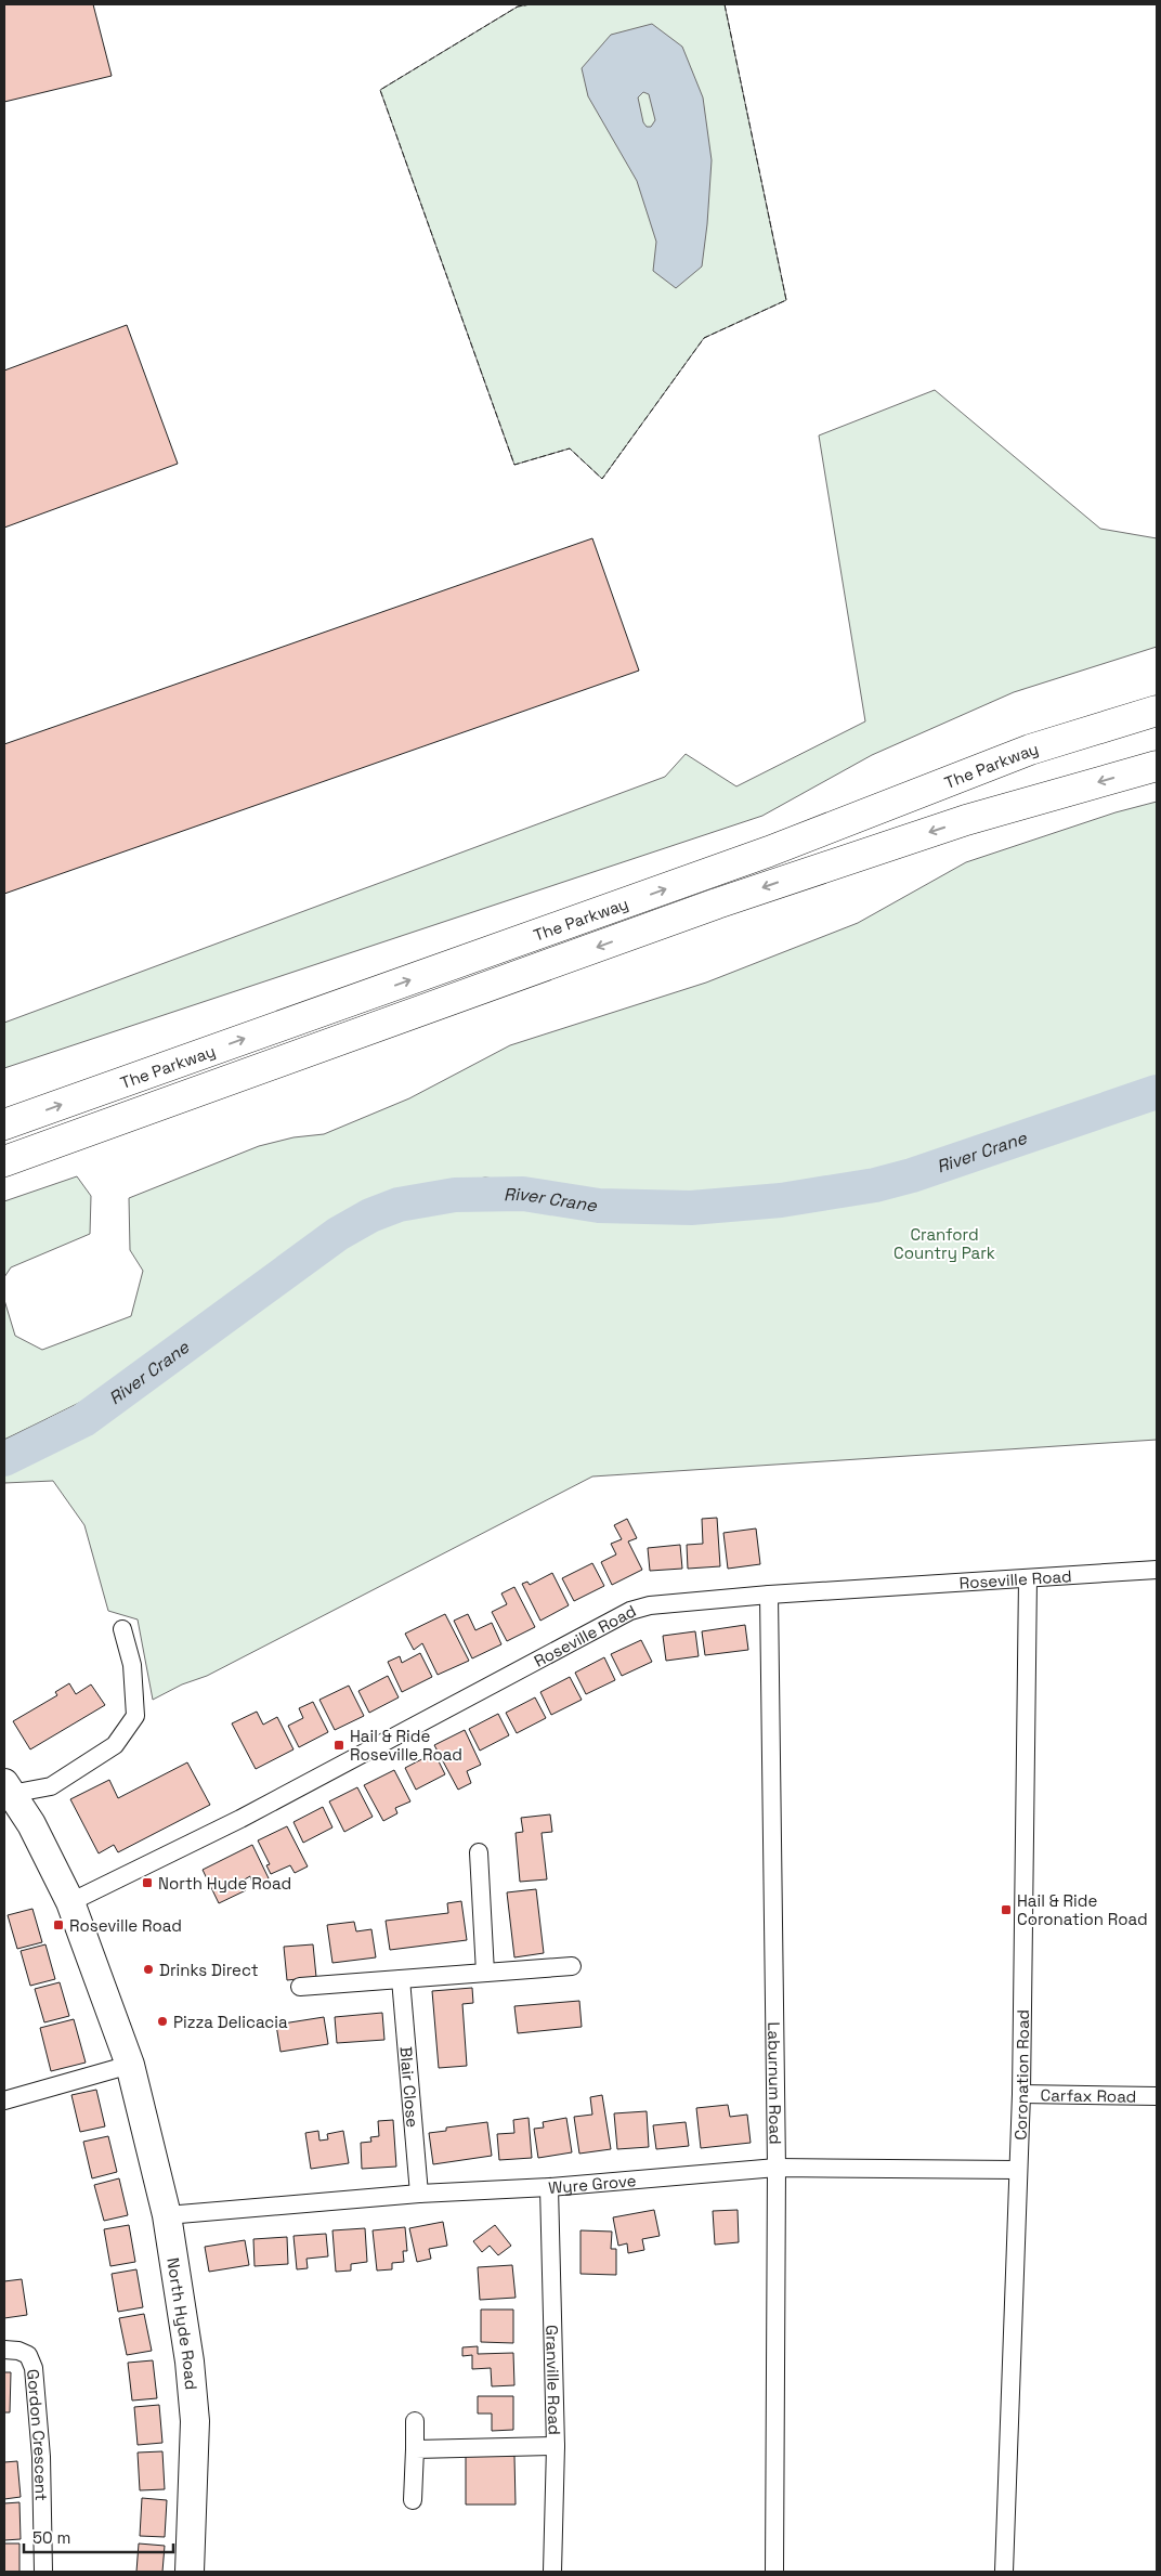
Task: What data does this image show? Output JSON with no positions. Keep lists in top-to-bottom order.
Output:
{
  "streets": {
    "highway": ["The Parkway"],
    "main road": ["North Hyde Road"],
    "street": [
      "Roseville Road",
      "Coronation Road",
      "Laburnum Road",
      "Blair Close",
      "Carfax Road",
      "Wyre Grove",
      "Granville Road",
      "Gordon Crescent"
    ]
  },
  "crossings": [
    ["Roseville Road", "Coronation Road"],
    ["Roseville Road", "Laburnum Road"],
    ["Roseville Road", "North Hyde Road"],
    ["Coronation Road", "Carfax Road"],
    ["Coronation Road", "Wyre Grove"],
    ["Laburnum Road", "Wyre Grove"],
    ["Blair Close", "Wyre Grove"],
    ["Wyre Grove", "North Hyde Road"],
    ["Wyre Grove", "Granville Road"]
  ],
  "water": ["River Crane"],
  "parks": ["Cranford Country Park"],
  "places": {
    "transit": [
      "Hail & Ride Roseville Road",
      "North Hyde Road",
      "Hail & Ride Coronation Road",
      "Roseville Road"
    ],
    "other": ["Drinks Direct", "Pizza Delicacia"]
  },
  "scale_bar": "50 m"
}
